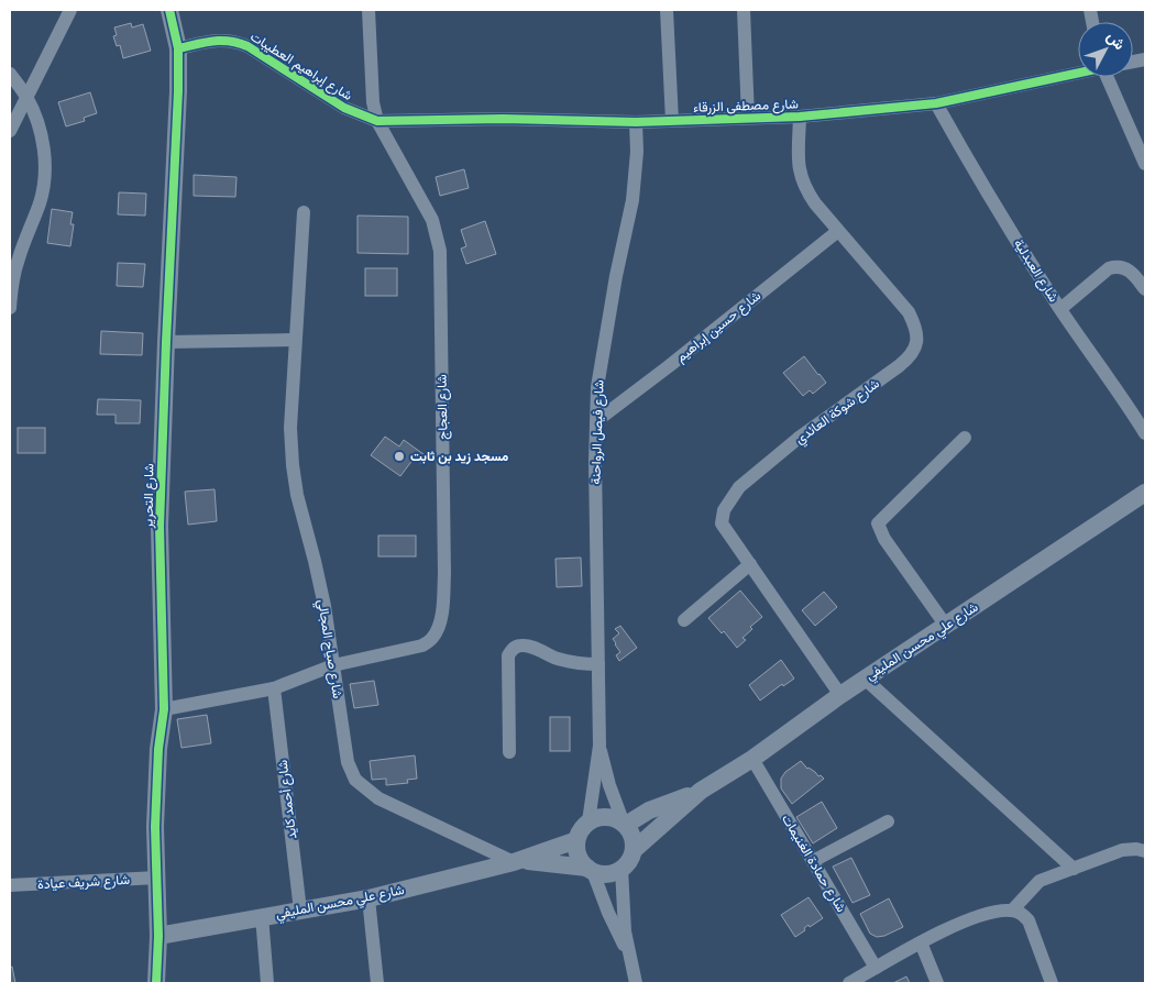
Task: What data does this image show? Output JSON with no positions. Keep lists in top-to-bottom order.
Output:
{
  "streets": {
    "street": [
      "شارع إبراهيم العطيبات",
      "شارع مصطفى الزرقاء",
      "شارع العبدلية",
      "شارع حسين إبراهيم",
      "شارع العجاج",
      "شارع شوكة العائدي",
      "شارع فيصل الرواحنة",
      "شارع التحرير",
      "شارع علي محسن المليفي",
      "شارع صياح المجالي",
      "شارع أحمد كايد",
      "شارع حمادة الغنيمات",
      "شارع شريف عيادة"
    ]
  },
  "crossings": [
    ["شارع إبراهيم العطيبات", "شارع مصطفى الزرقاء"],
    ["شارع إبراهيم العطيبات", "شارع العجاج"],
    ["شارع إبراهيم العطيبات", "شارع التحرير"],
    ["شارع مصطفى الزرقاء", "شارع العبدلية"],
    ["شارع مصطفى الزرقاء", "شارع العجاج"],
    ["شارع مصطفى الزرقاء", "شارع شوكة العائدي"],
    ["شارع مصطفى الزرقاء", "شارع فيصل الرواحنة"],
    ["شارع حسين إبراهيم", "شارع شوكة العائدي"],
    ["شارع حسين إبراهيم", "شارع فيصل الرواحنة"],
    ["شارع العجاج", "شارع التحرير"],
    ["شارع العجاج", "شارع صياح المجالي"],
    ["شارع العجاج", "شارع أحمد كايد"],
    ["شارع شوكة العائدي", "شارع علي محسن المليفي"],
    ["شارع فيصل الرواحنة", "شارع علي محسن المليفي"],
    ["شارع التحرير", "شارع علي محسن المليفي"],
    ["شارع التحرير", "شارع شريف عيادة"],
    ["شارع علي محسن المليفي", "شارع صياح المجالي"],
    ["شارع علي محسن المليفي", "شارع أحمد كايد"],
    ["شارع علي محسن المليفي", "شارع حمادة الغنيمات"]
  ],
  "places": ["مسجد زيد بن ثابت"],
  "north": "top right"
}
